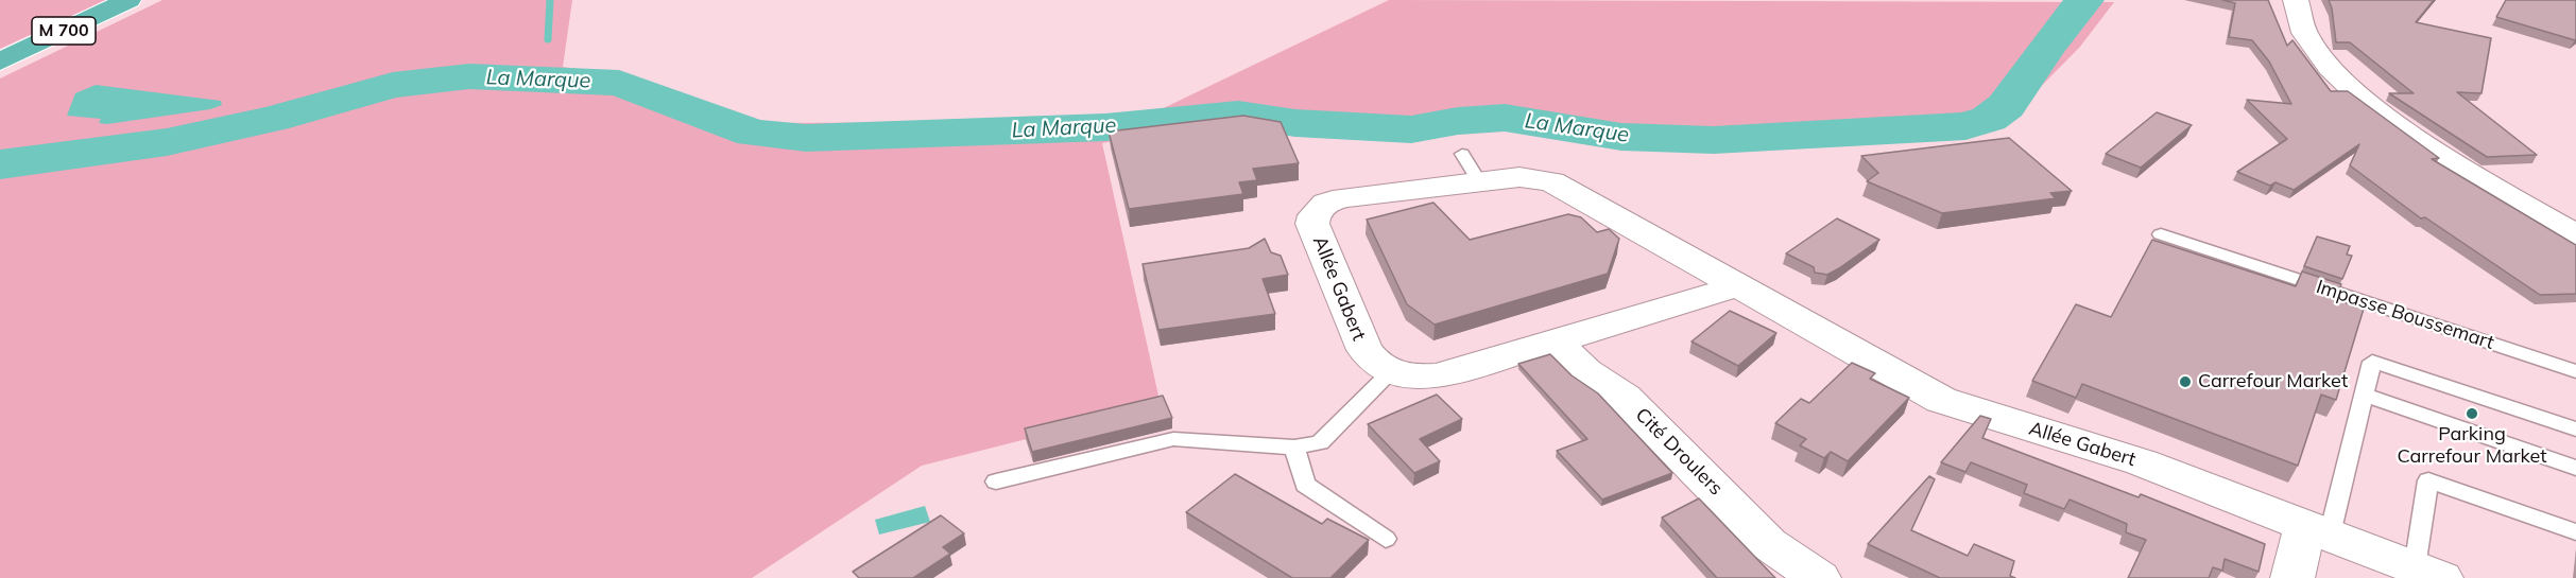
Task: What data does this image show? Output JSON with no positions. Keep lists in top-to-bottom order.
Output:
{
  "streets": {
    "highway": ["M 700"],
    "street": ["Allée Gabert", "Cité Droulers"],
    "lane": ["Impasse Boussemart"]
  },
  "water": ["La Marque"],
  "places": ["Carrefour Market", "Parking Carrefour Market"]
}
